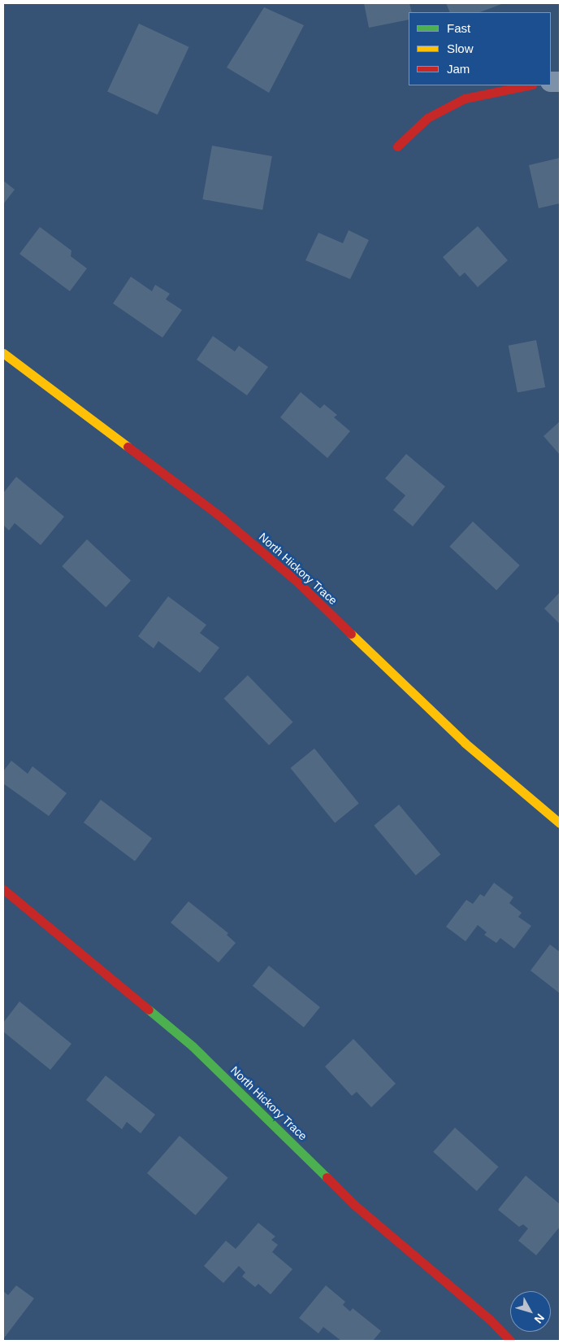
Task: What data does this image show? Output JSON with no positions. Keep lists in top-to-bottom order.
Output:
{
  "streets": {
    "street": ["North Hickory Trace"]
  },
  "legend": ["Fast", "Slow", "Jam"],
  "north": "bottom right"
}
